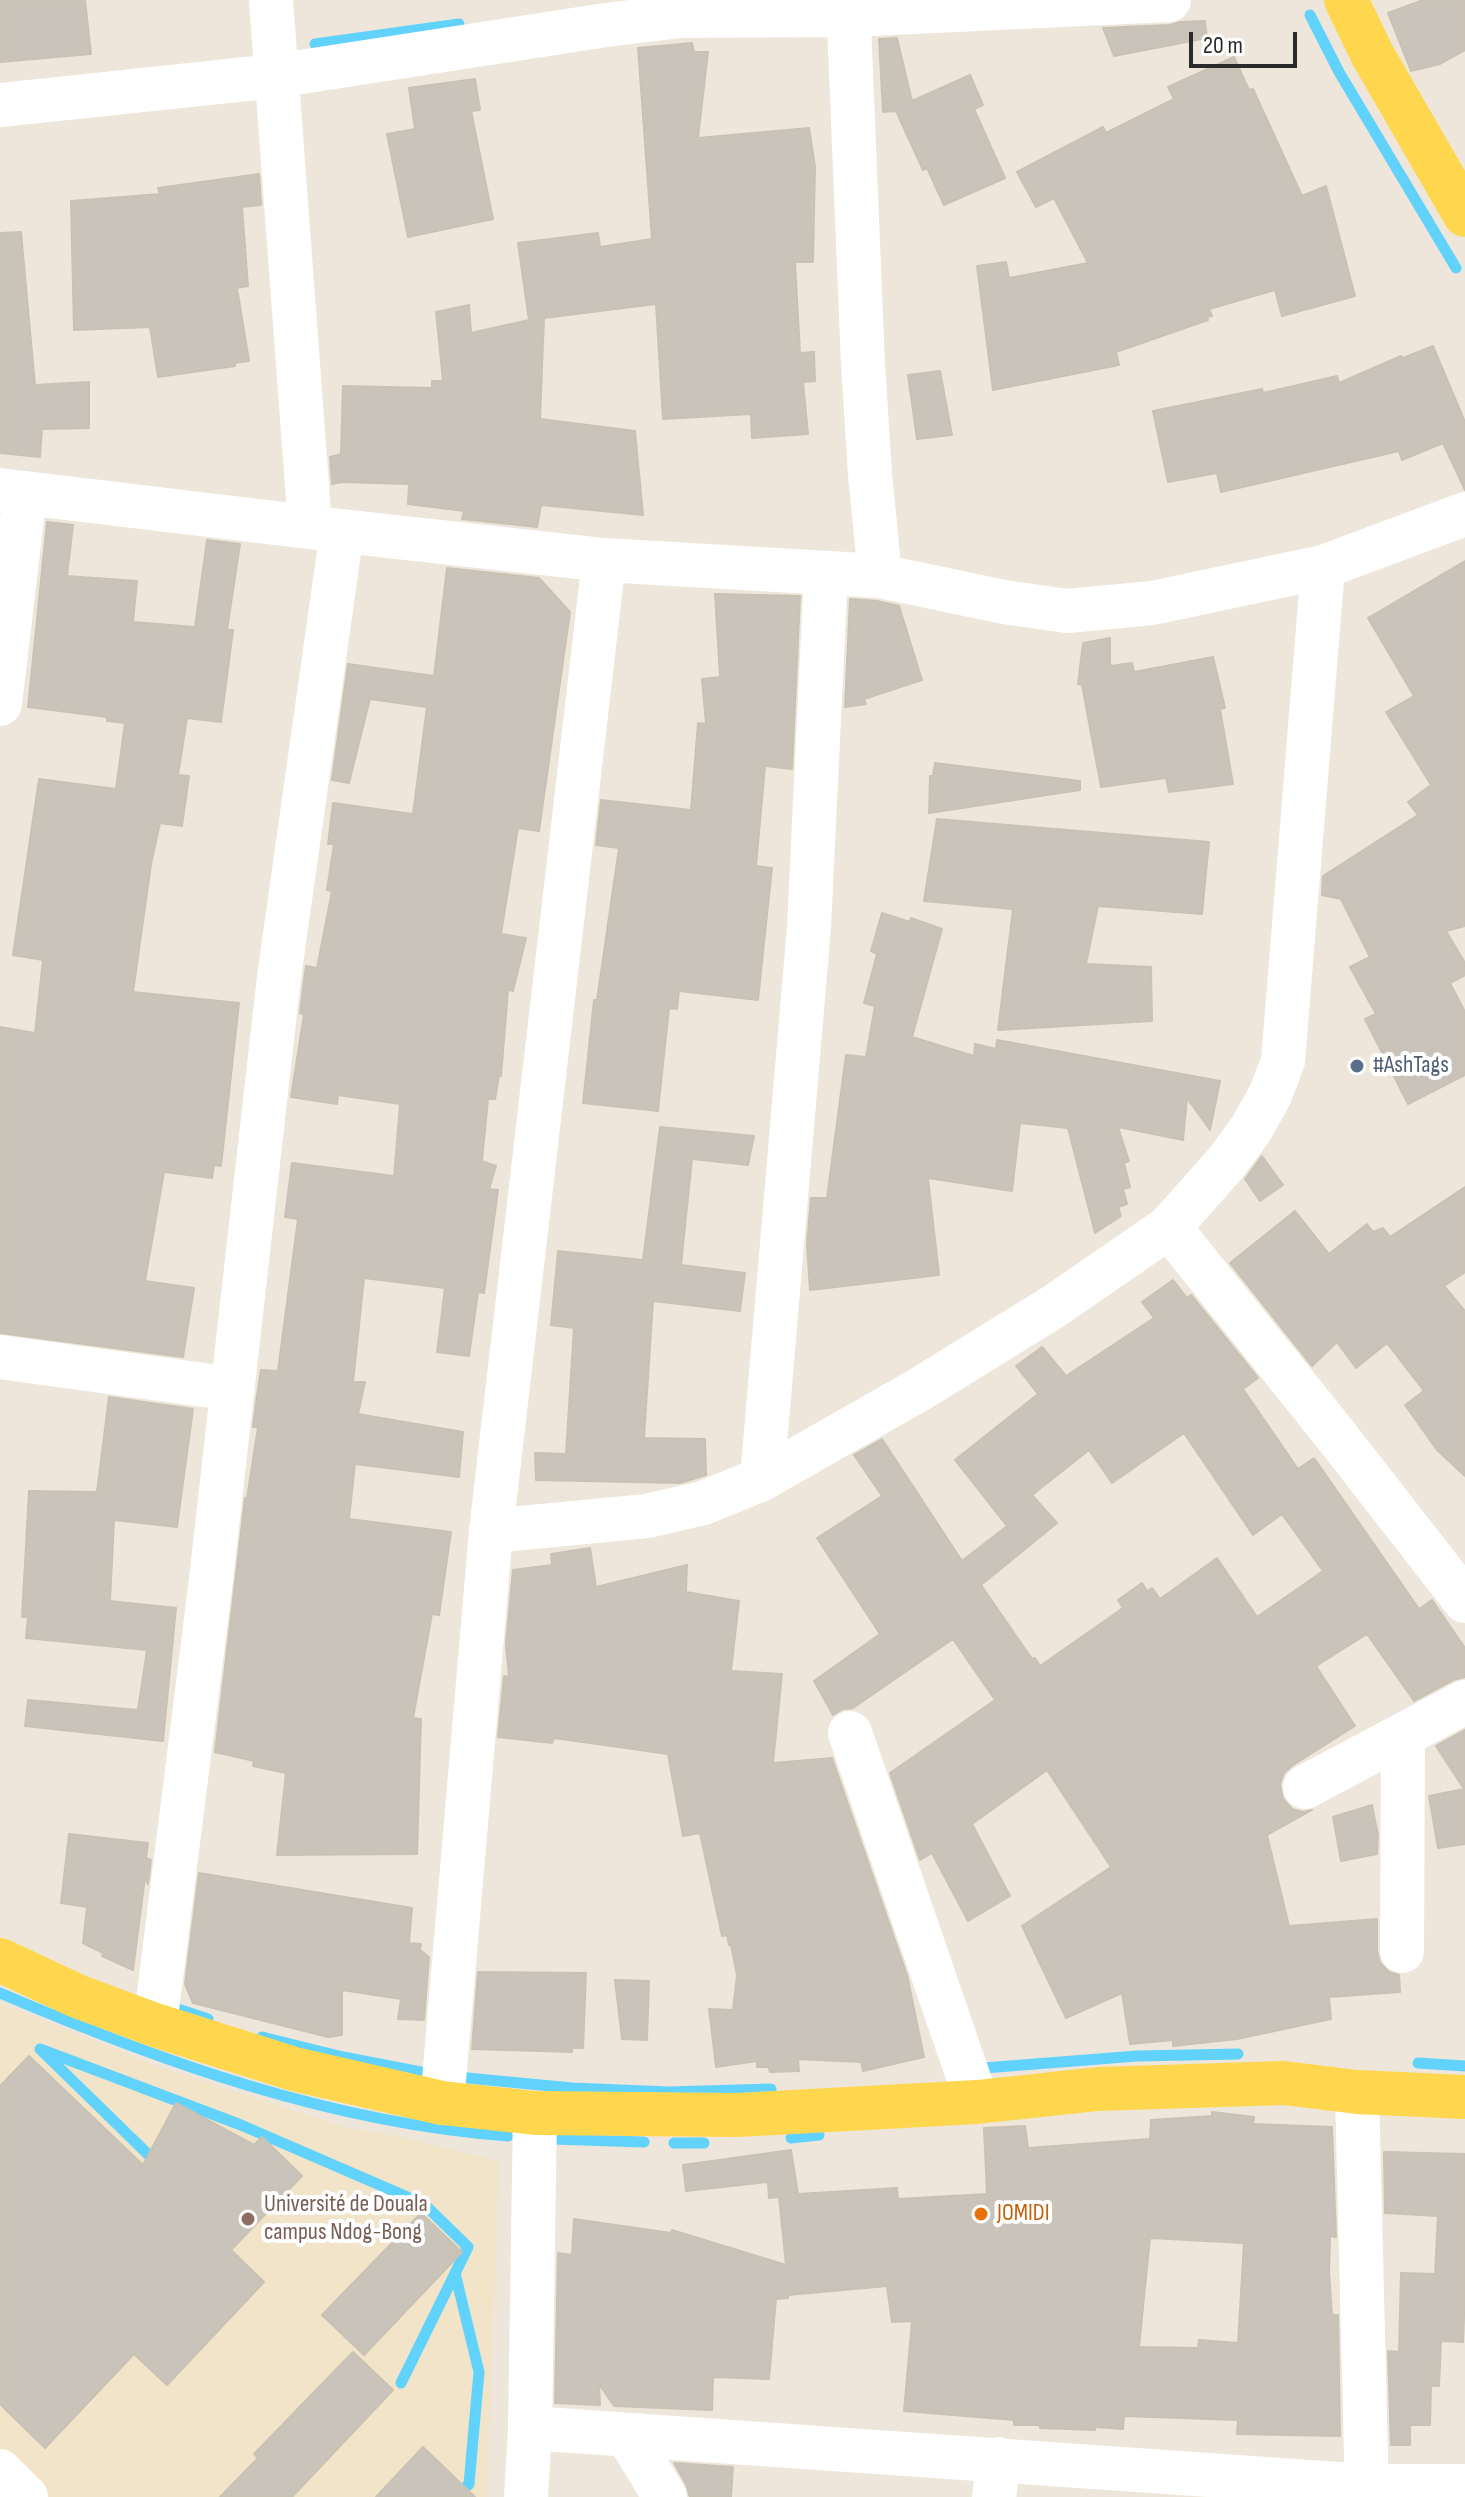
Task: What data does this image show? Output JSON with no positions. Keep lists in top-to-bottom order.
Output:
{
  "places": ["#AshTags", "JOMIDI", "Université de Douala campus Ndog-Bong"],
  "scale_bar": "20 m"
}
